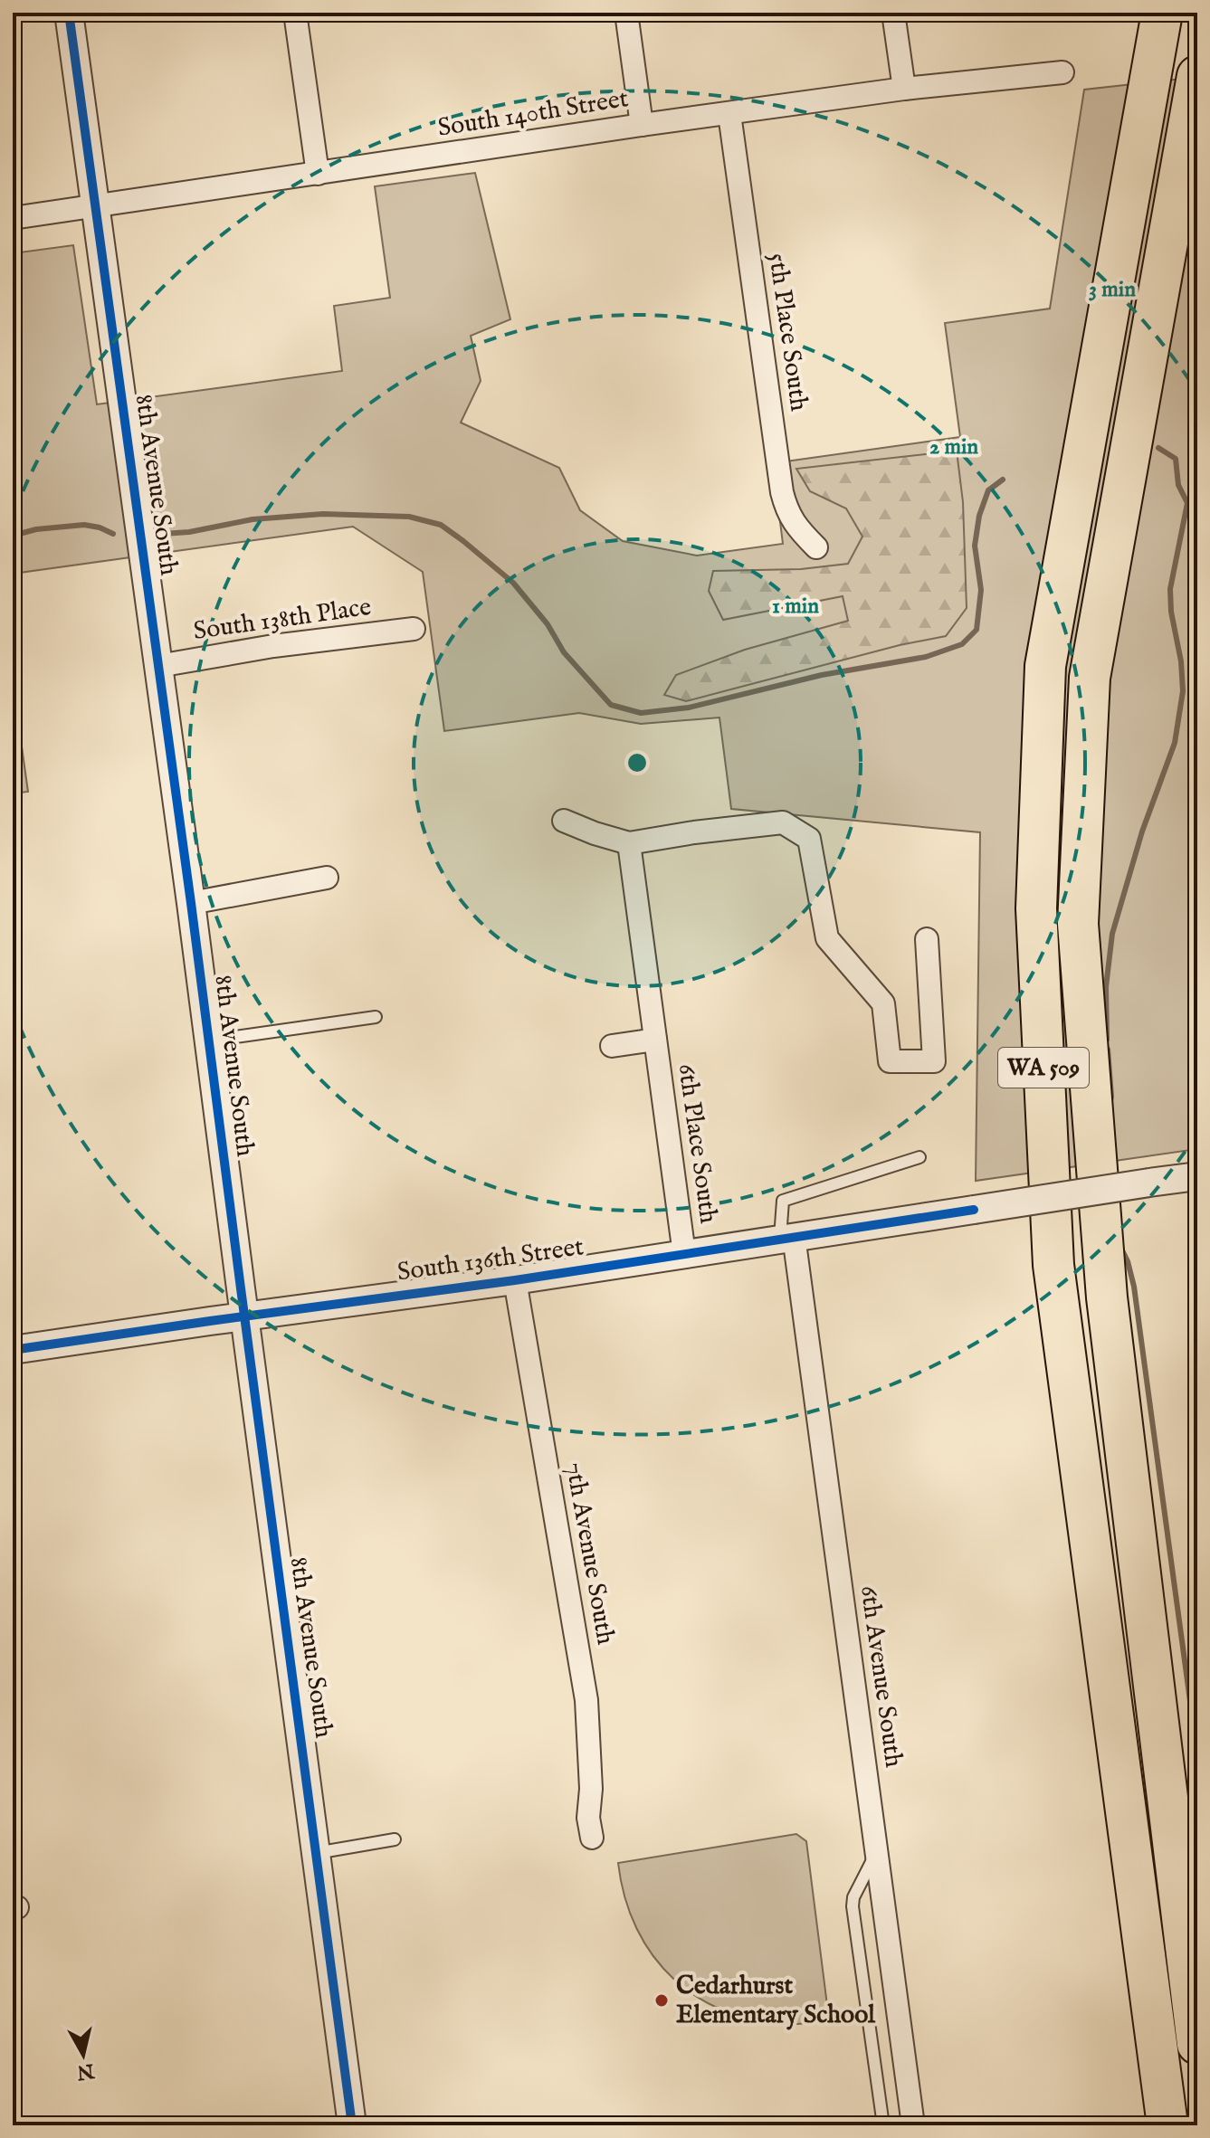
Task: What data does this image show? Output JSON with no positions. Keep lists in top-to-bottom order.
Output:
{
  "streets": {
    "highway": ["WA 509"],
    "street": [
      "South 140th Street",
      "5th Place South",
      "8th Avenue South",
      "South 138th Place",
      "6th Place South",
      "South 136th Street",
      "7th Avenue South",
      "6th Avenue South"
    ]
  },
  "crossings": [
    ["South 140th Street", "5th Place South"],
    ["South 140th Street", "8th Avenue South"],
    ["8th Avenue South", "South 138th Place"],
    ["8th Avenue South", "South 136th Street"],
    ["6th Place South", "South 136th Street"],
    ["South 136th Street", "7th Avenue South"],
    ["South 136th Street", "6th Avenue South"]
  ],
  "places": ["Cedarhurst Elementary School"],
  "north": "bottom",
  "rings": ["3 min", "2 min", "1 min"]
}
